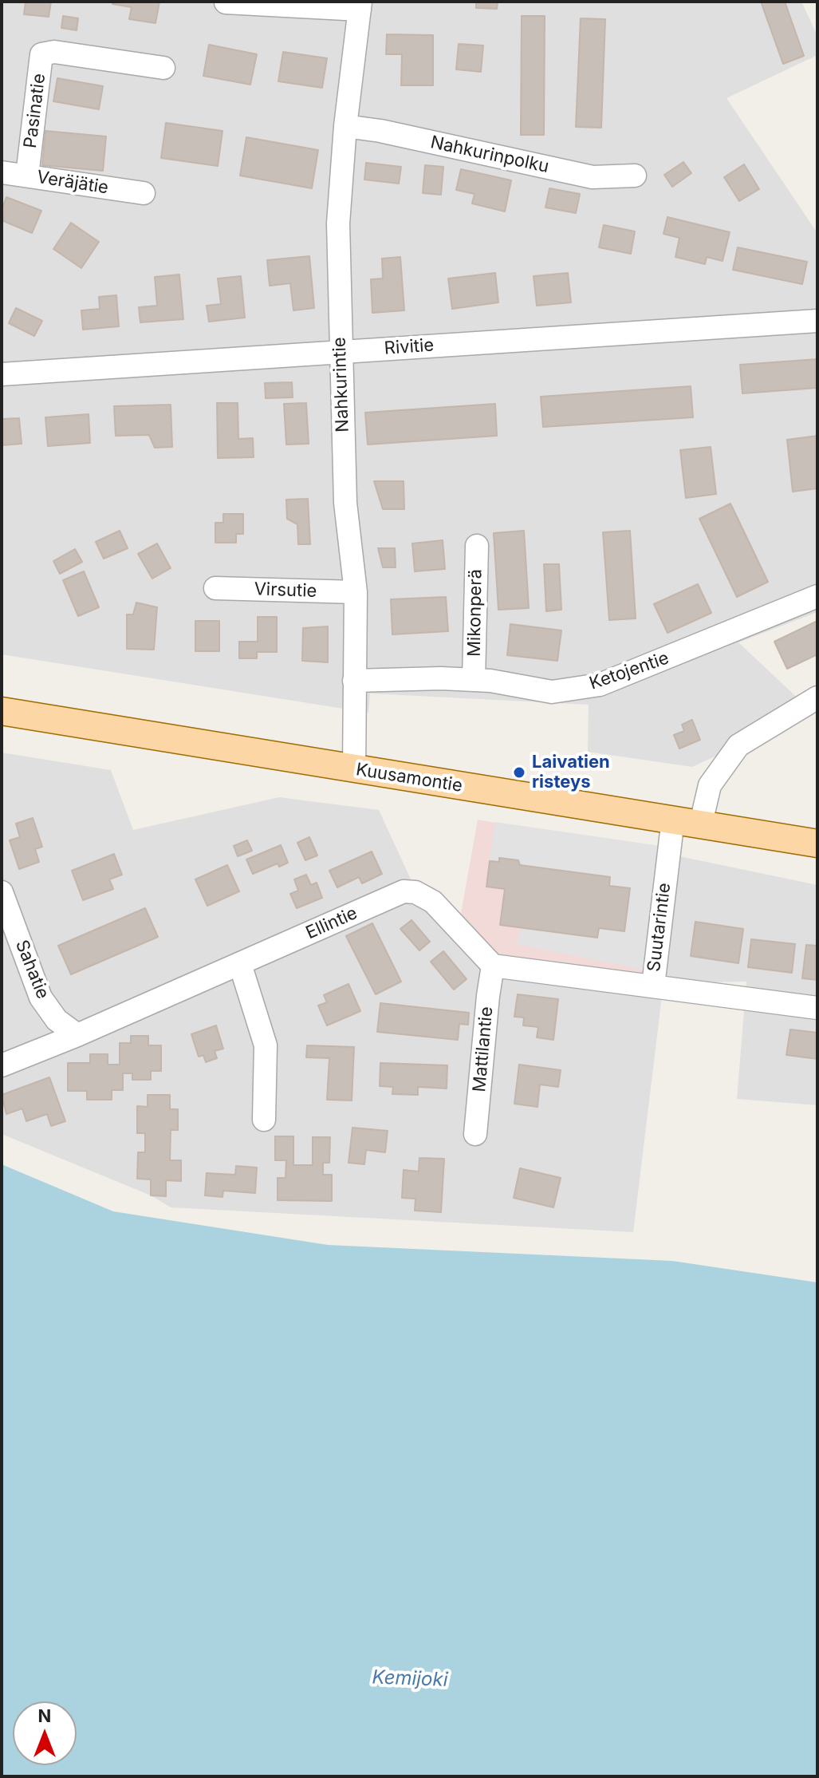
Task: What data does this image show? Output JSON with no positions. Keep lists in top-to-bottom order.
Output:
{
  "streets": {
    "main road": ["Kuusamontie"],
    "street": [
      "Pasinatie",
      "Nahkurinpolku",
      "Veräjätie",
      "Rivitie",
      "Nahkurintie",
      "Virsutie",
      "Mikonperä",
      "Ketojentie",
      "Ellintie",
      "Suutarintie",
      "Sahatie",
      "Mattilantie"
    ]
  },
  "crossings": [
    ["Pasinatie", "Veräjätie"],
    ["Nahkurinpolku", "Nahkurintie"],
    ["Rivitie", "Nahkurintie"],
    ["Nahkurintie", "Virsutie"],
    ["Nahkurintie", "Ketojentie"],
    ["Nahkurintie", "Kuusamontie"],
    ["Mikonperä", "Ketojentie"],
    ["Kuusamontie", "Suutarintie"],
    ["Ellintie", "Sahatie"],
    ["Ellintie", "Mattilantie"]
  ],
  "water": ["Kemijoki"],
  "places": ["Laivatien risteys"],
  "north": "top"
}
